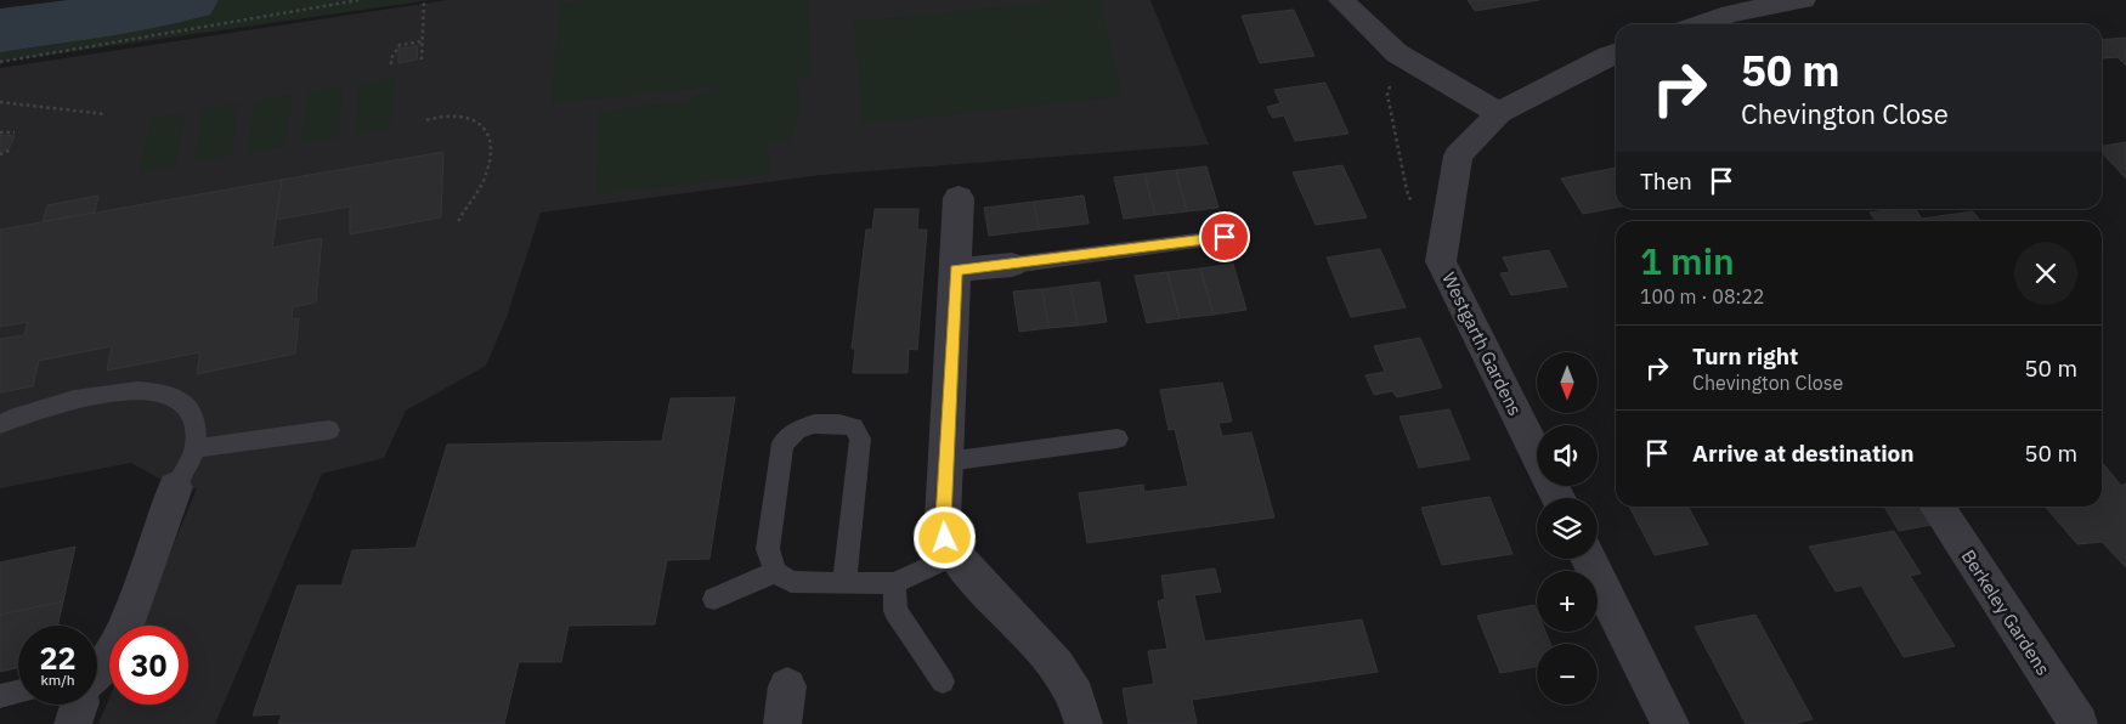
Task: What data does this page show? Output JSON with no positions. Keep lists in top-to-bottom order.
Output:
{
  "streets": {
    "street": ["Westgarth Gardens", "Berkeley Gardens"]
  },
  "north": "bottom",
  "page": {
    "turn": ["50 m", "Chevington Close"],
    "then": "Then",
    "heading": ["1 min", "100 m · 08:22"],
    "list": [
      {
        "name": "Turn right",
        "note": "Chevington Close",
        "value": "50 m"
      },
      {
        "name": "Arrive at destination",
        "value": "50 m"
      }
    ],
    "map_buttons": ["+", "−"],
    "speed": "22 km/h",
    "limit": "30"
  }
}
